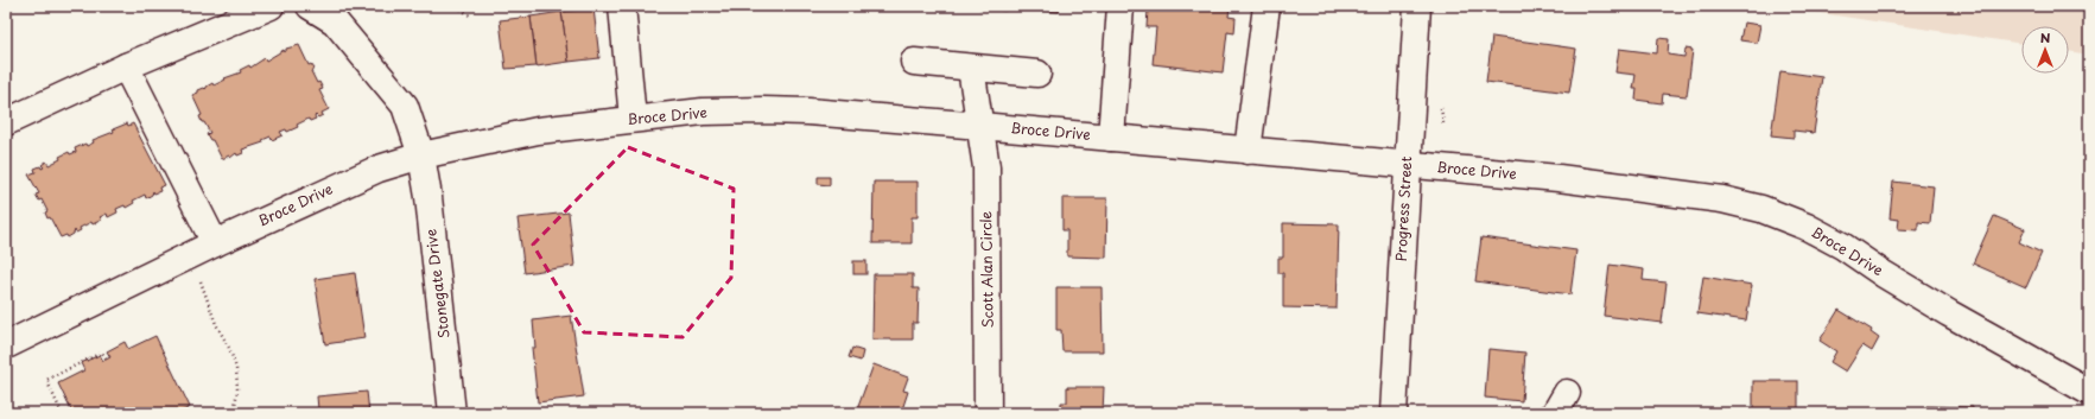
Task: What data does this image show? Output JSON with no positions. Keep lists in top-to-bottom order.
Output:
{
  "streets": {
    "street": [
      "Broce Drive",
      "Progress Street",
      "Scott Alan Circle",
      "Stonegate Drive"
    ]
  },
  "crossings": [
    ["Broce Drive", "Progress Street"],
    ["Broce Drive", "Scott Alan Circle"],
    ["Broce Drive", "Stonegate Drive"]
  ],
  "north": "top"
}
